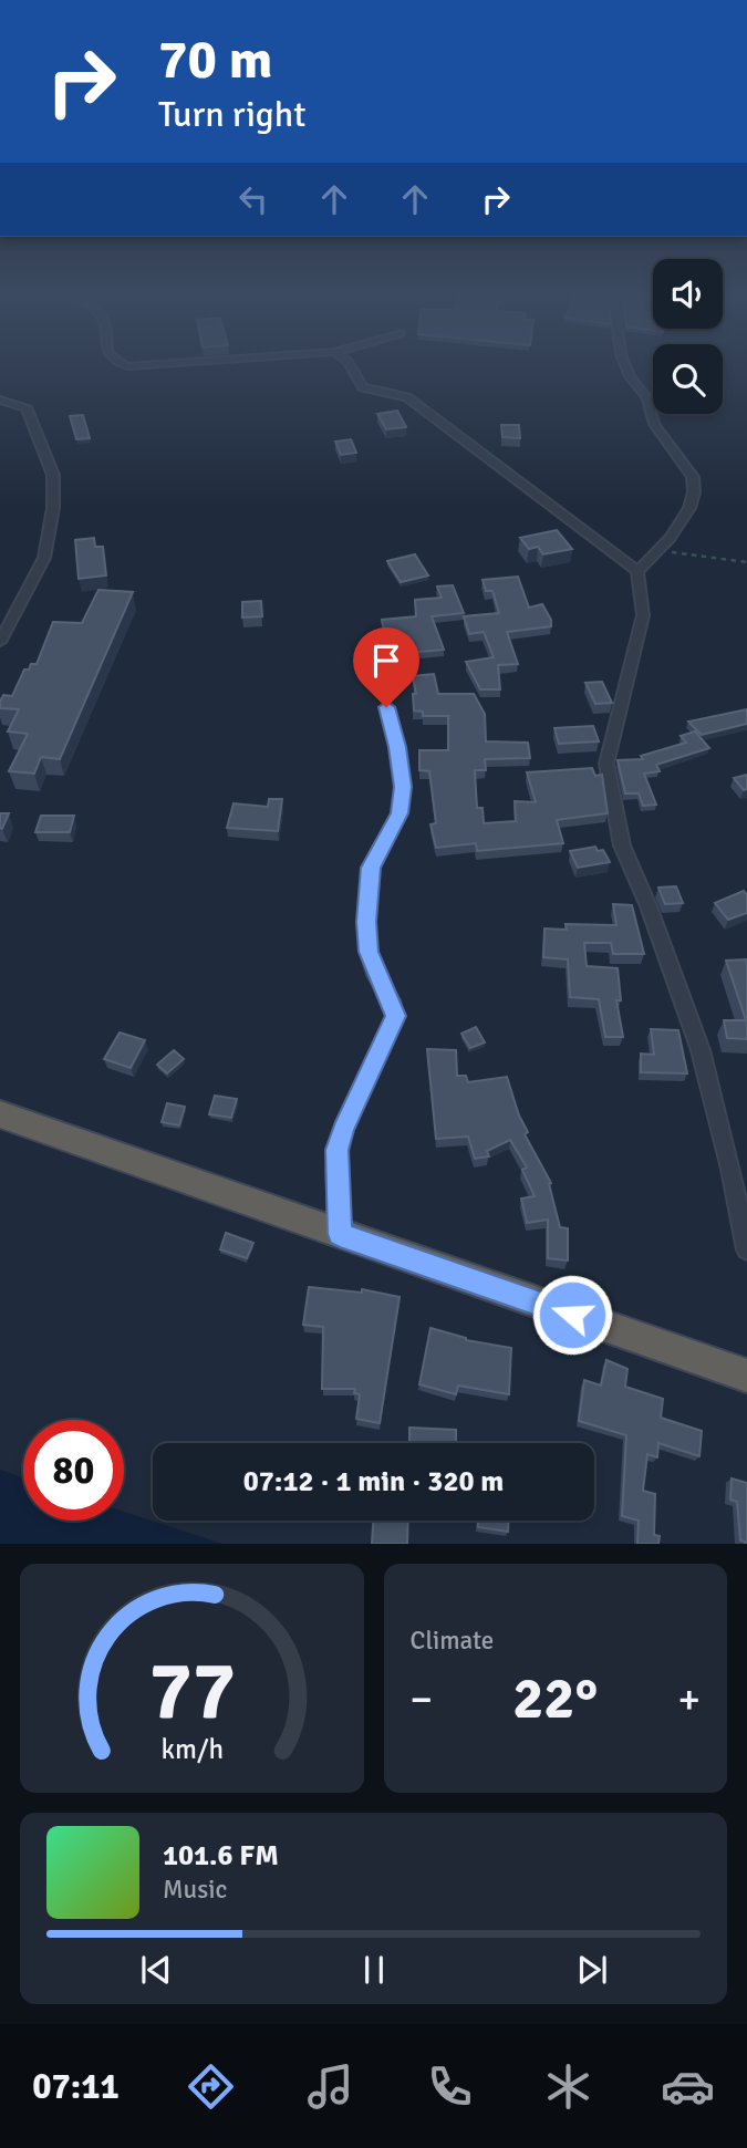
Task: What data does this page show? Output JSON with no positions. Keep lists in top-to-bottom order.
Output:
{
  "page": {
    "turn": ["70 m", "Turn right"],
    "limit": "80",
    "trip": "07:12 · 1 min · 320 m",
    "tile": "Climate",
    "heat": ["−", "22°", "+"],
    "song": ["101.6 FM", "Music"],
    "tabs": "07:11",
    "gauge": ["77", "km/h"]
  }
}
